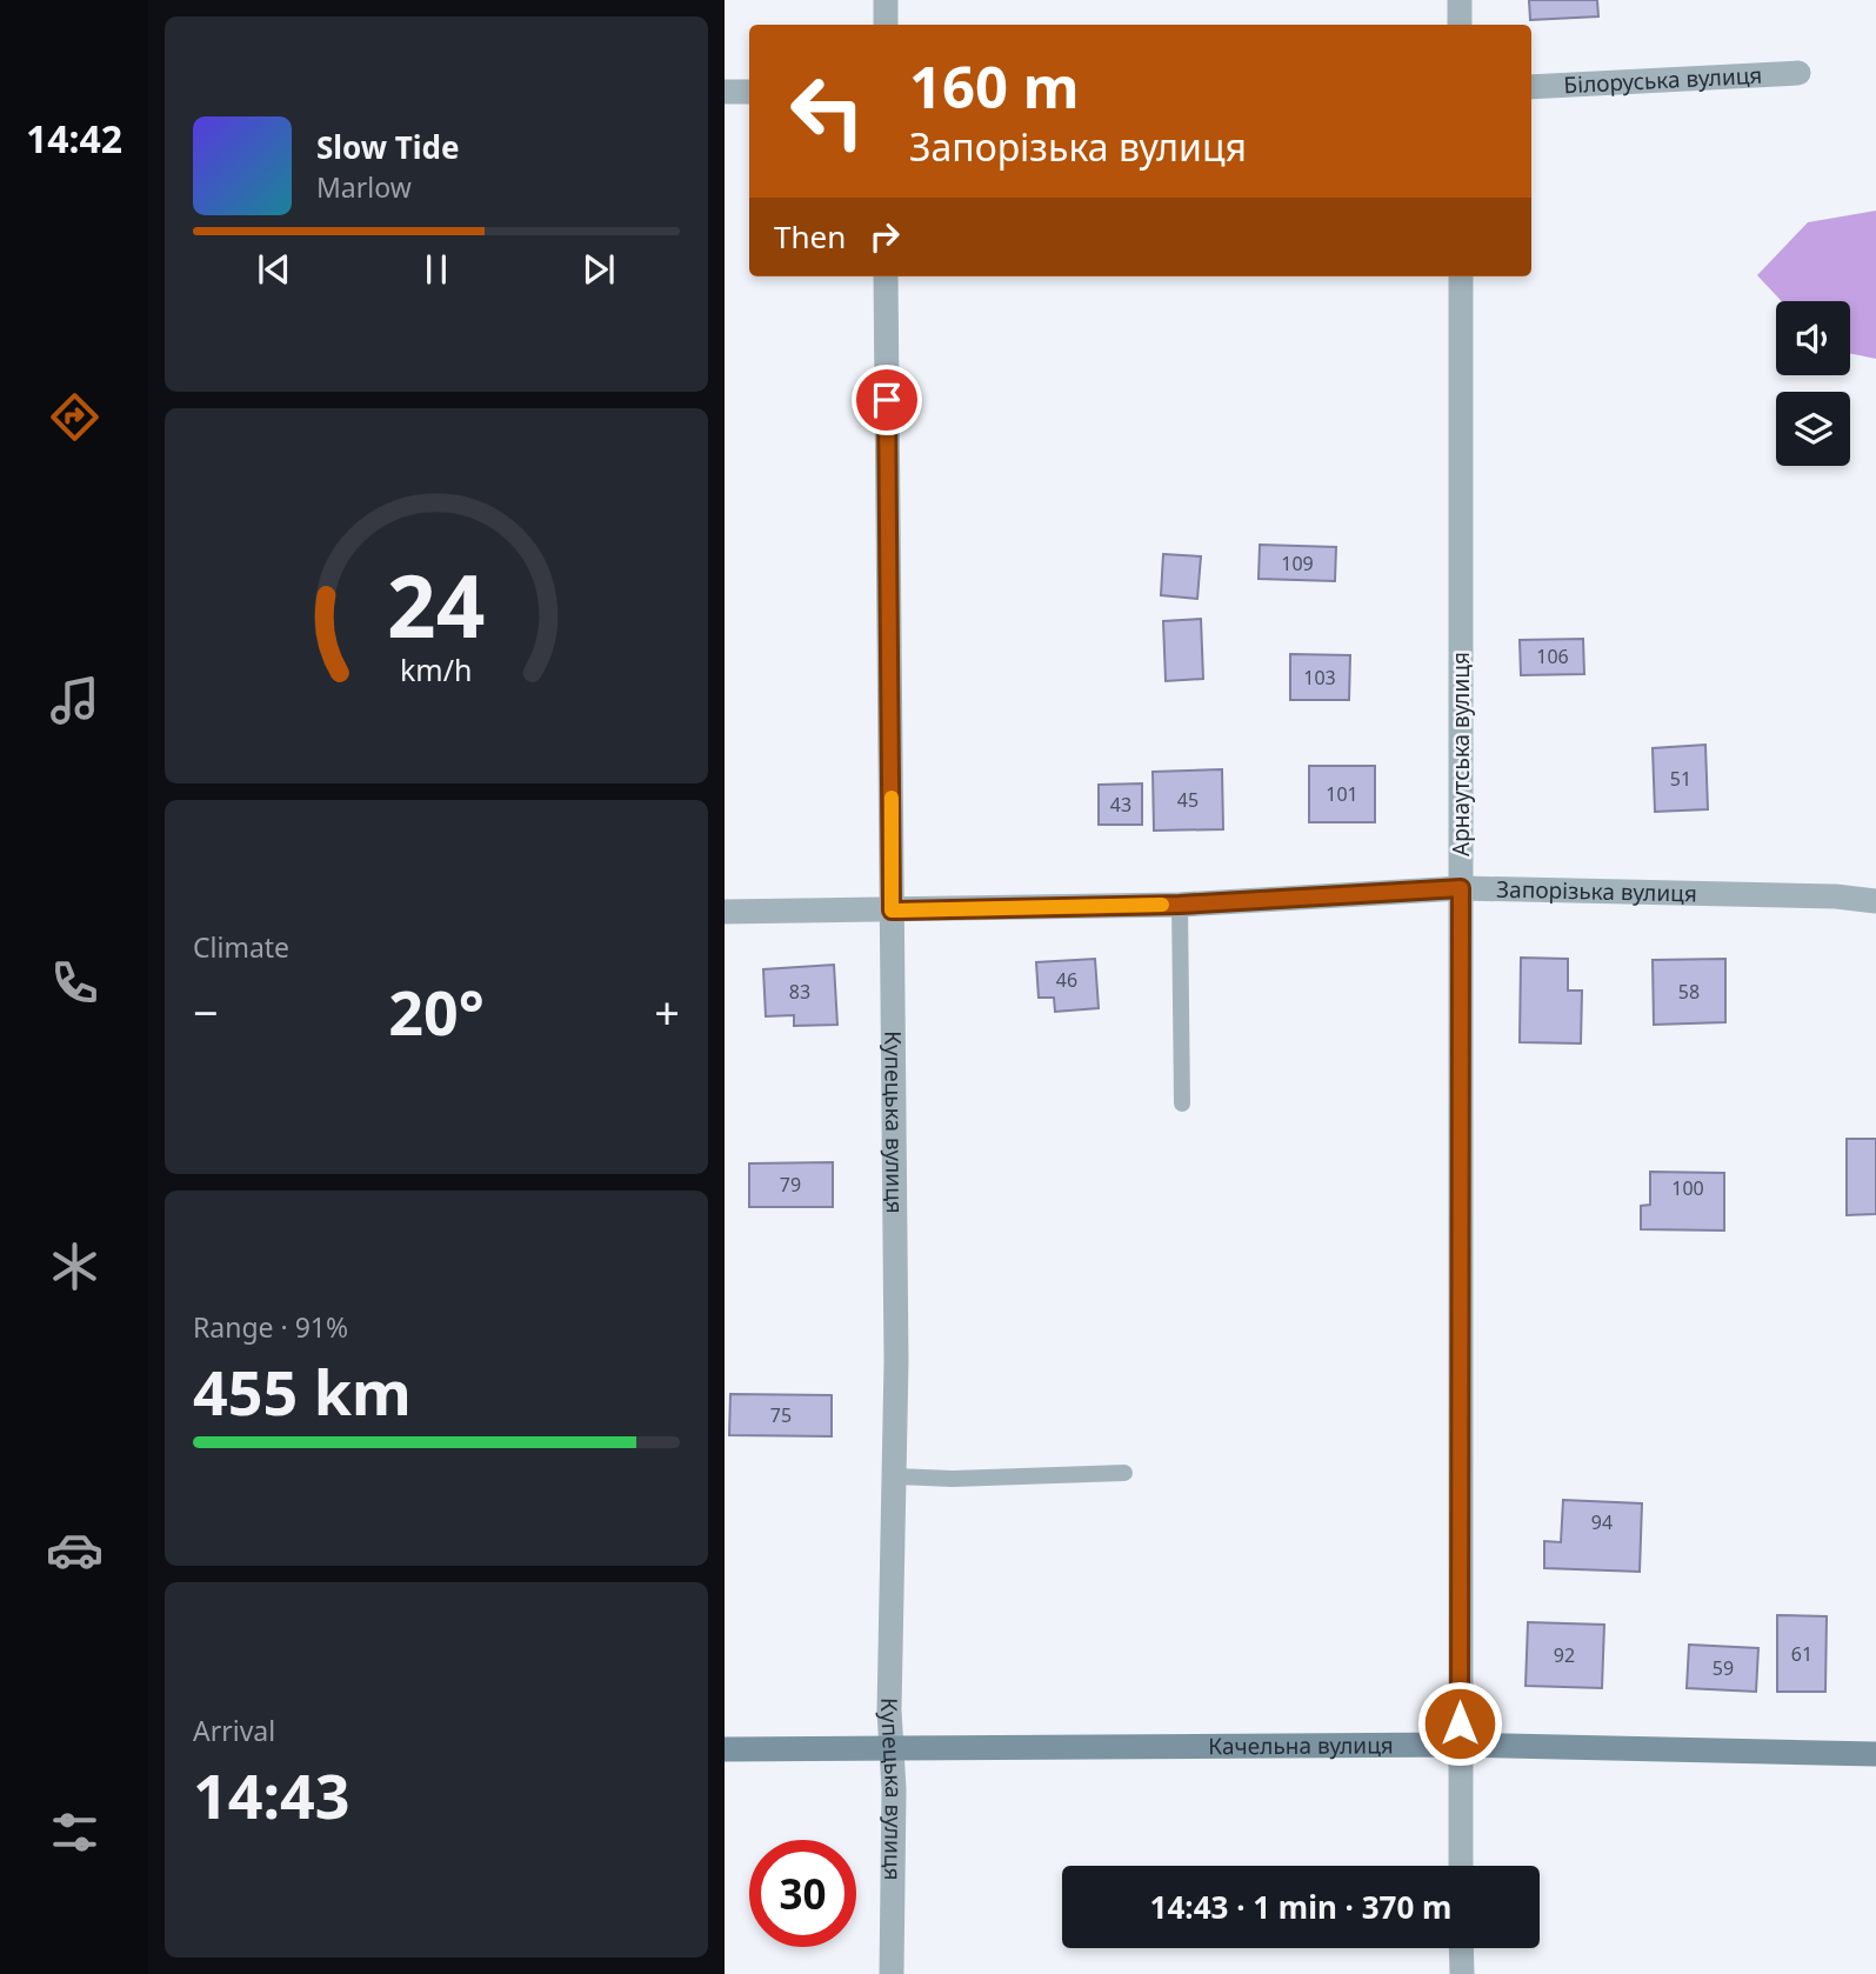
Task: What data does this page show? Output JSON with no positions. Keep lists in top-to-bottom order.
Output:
{
  "streets": {
    "street": [
      "Білоруська вулиця",
      "Арнаутська вулиця",
      "Запорізька вулиця",
      "Купецька вулиця",
      "Качельна вулиця"
    ]
  },
  "crossings": [
    ["Арнаутська вулиця", "Запорізька вулиця"],
    ["Арнаутська вулиця", "Качельна вулиця"],
    ["Запорізька вулиця", "Купецька вулиця"],
    ["Купецька вулиця", "Качельна вулиця"]
  ],
  "house_numbers": [
    "109",
    "106",
    "103",
    "51",
    "101",
    "45",
    "43",
    "46",
    "83",
    "58",
    "79",
    "100",
    "75",
    "94",
    "61",
    "92",
    "59"
  ],
  "page": {
    "tabs": "14:42",
    "turn": ["160 m", "Запорізька вулиця"],
    "song": ["Slow Tide", "Marlow"],
    "then": "Then",
    "tile": [
      "Climate",
      ["Range · 91%", "455 km"],
      ["Arrival", "14:43"]
    ],
    "heat": ["−", "20°", "+"],
    "limit": "30",
    "trip": "14:43 · 1 min · 370 m",
    "gauge": ["24", "km/h"]
  }
}
